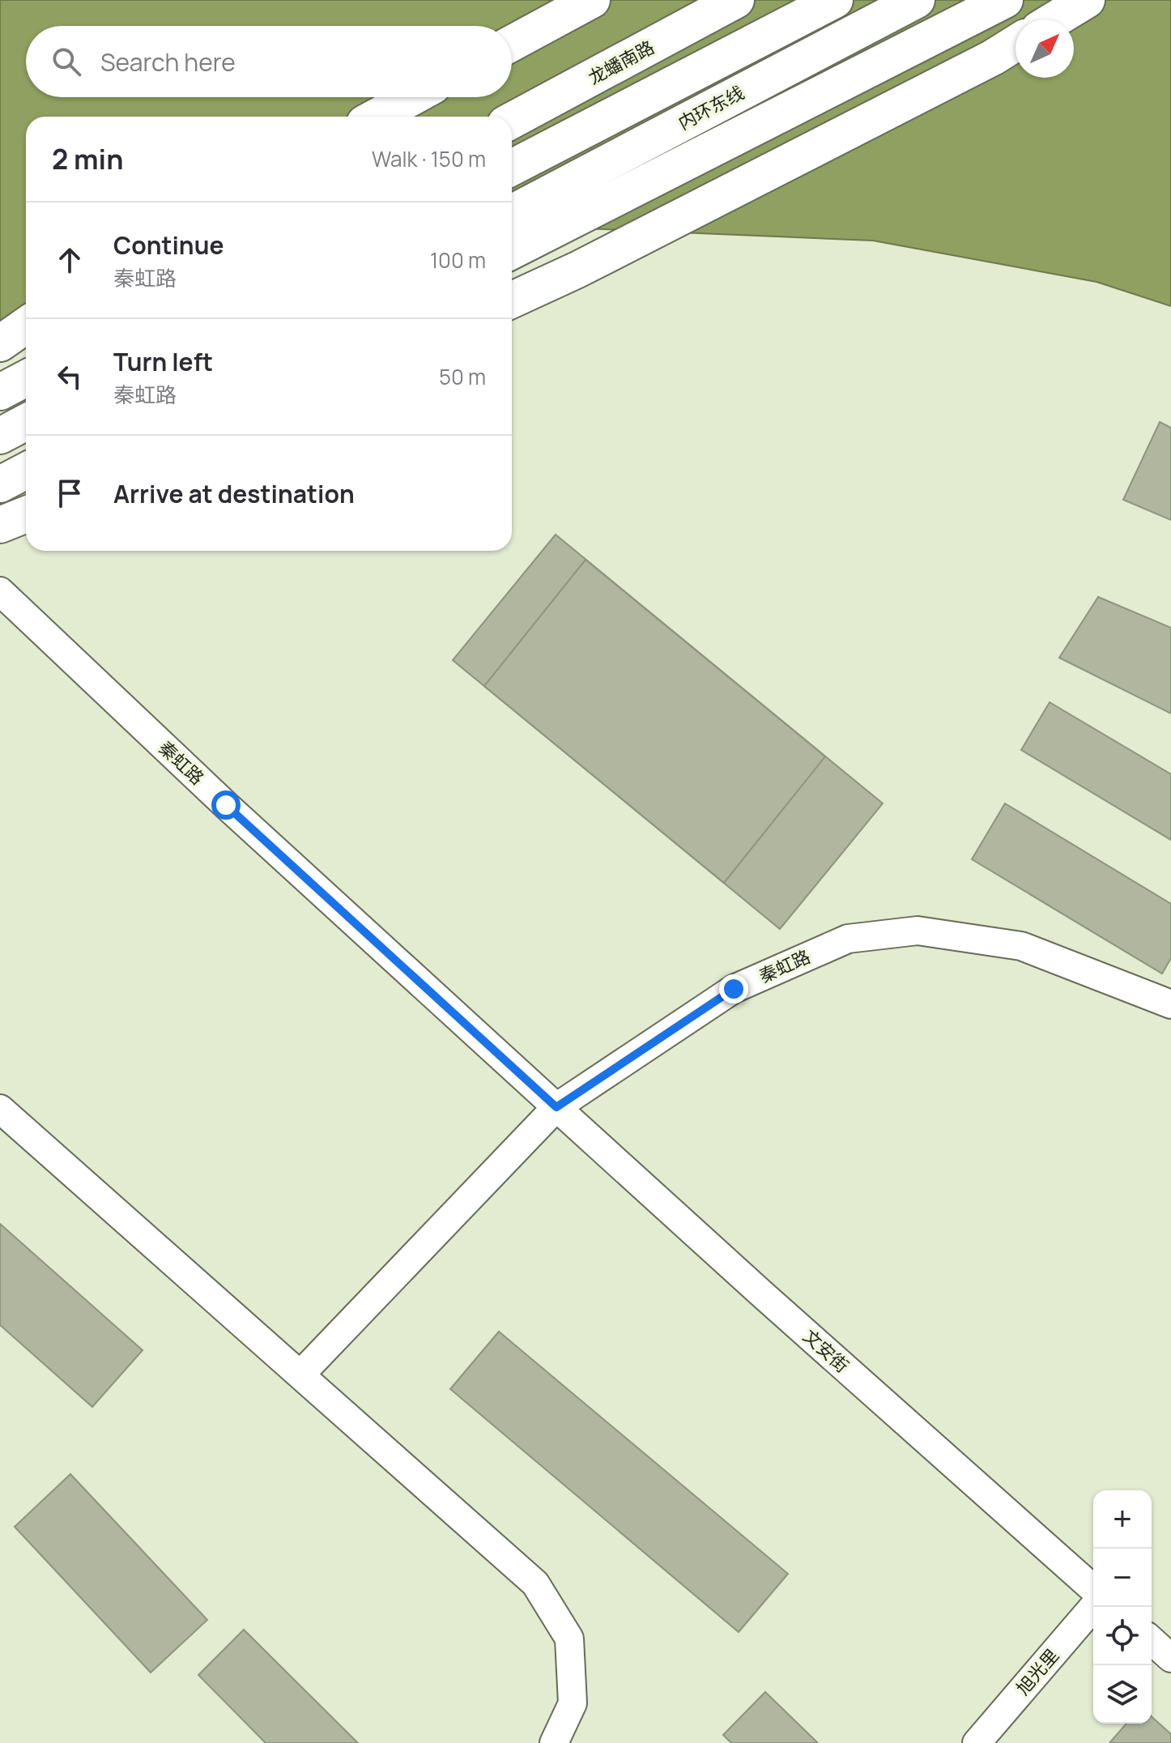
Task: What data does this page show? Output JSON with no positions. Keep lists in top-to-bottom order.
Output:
{
  "streets": {
    "main road": ["龙蟠南路", "内环东线"],
    "street": ["秦虹路", "文安街", "旭光里"]
  },
  "crossings": [
    ["秦虹路", "文安街"]
  ],
  "north": "top right",
  "page": {
    "search": "Search here",
    "heading": ["2 min", "Walk · 150 m"],
    "list": [
      ["Continue", "秦虹路", "100 m"],
      ["Turn left", "秦虹路", "50 m"],
      "Arrive at destination"
    ],
    "map_buttons": ["+", "−"]
  }
}
